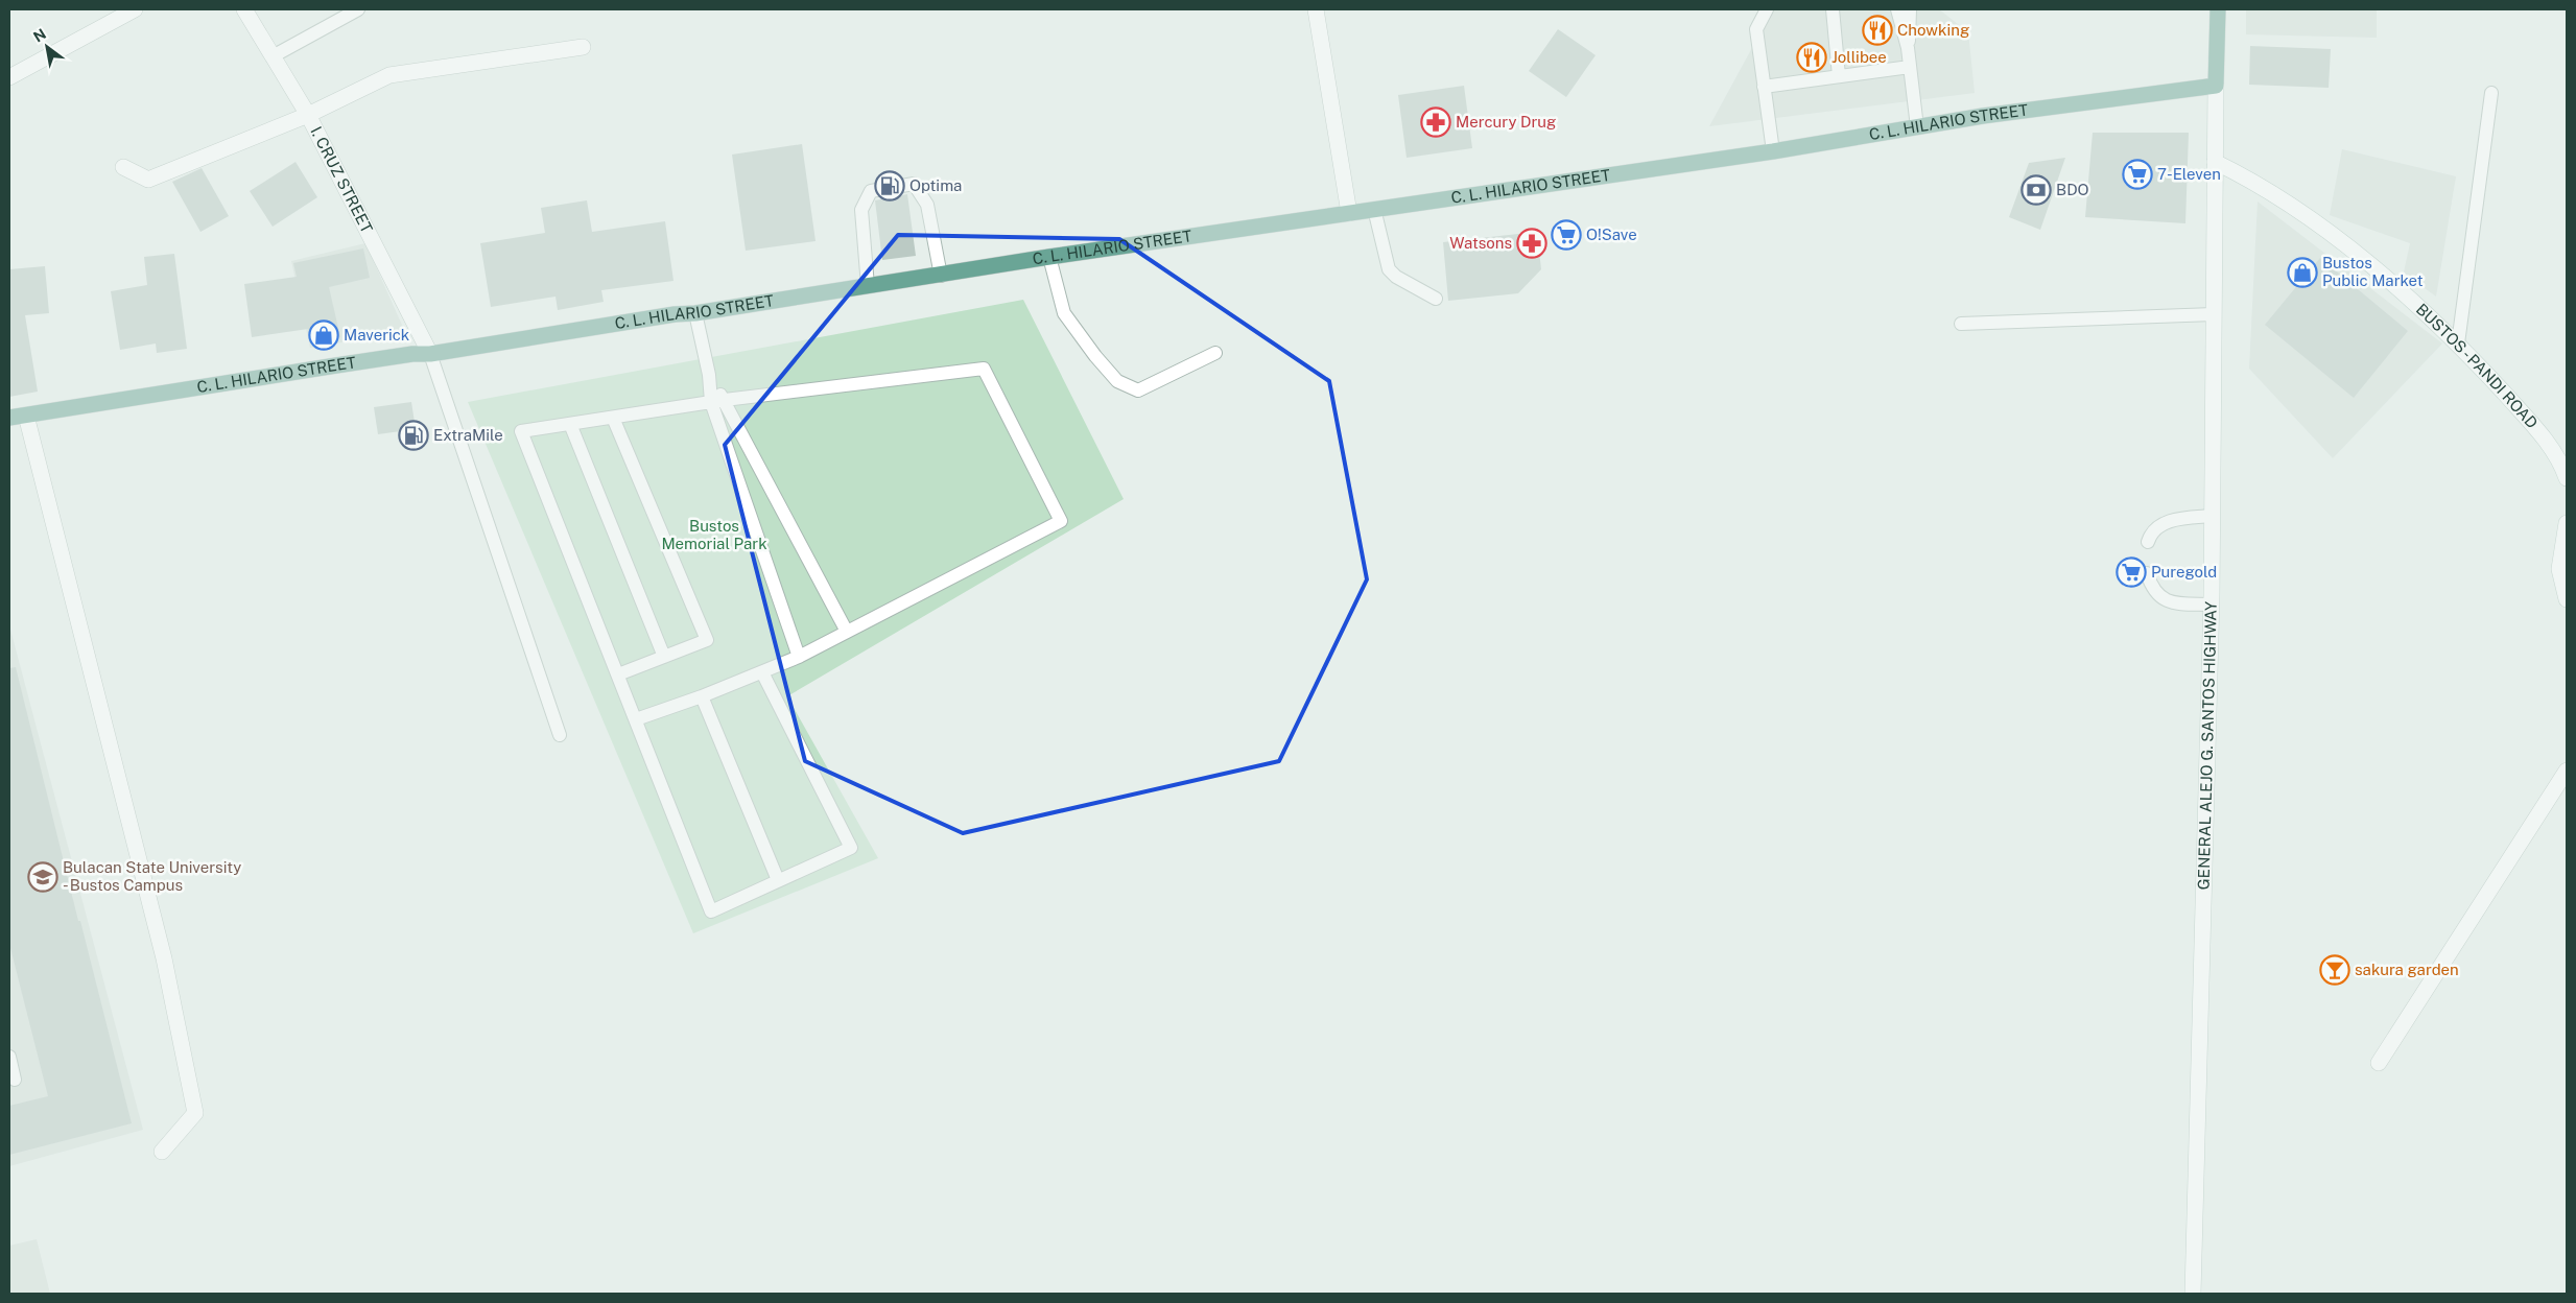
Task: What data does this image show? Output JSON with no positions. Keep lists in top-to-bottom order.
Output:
{
  "streets": {
    "main road": ["C. L. HILARIO STREET", "GENERAL ALEJO G. SANTOS HIGHWAY"],
    "street": ["I. CRUZ STREET", "BUSTOS - PANDI ROAD"]
  },
  "crossings": [
    ["C. L. HILARIO STREET", "I. CRUZ STREET"],
    ["C. L. HILARIO STREET", "GENERAL ALEJO G. SANTOS HIGHWAY"],
    ["BUSTOS - PANDI ROAD", "GENERAL ALEJO G. SANTOS HIGHWAY"]
  ],
  "parks": ["Bustos Memorial Park"],
  "places": {
    "restaurant": ["Chowking", "Jollibee"],
    "pharmacy": ["Mercury Drug", "Watsons"],
    "supermarket": ["7-Eleven", "O!Save", "Puregold"],
    "fuel station": ["Optima", "ExtraMile"],
    "bank": ["BDO"],
    "shop": ["Bustos Public Market", "Maverick"],
    "school or university": ["Bulacan State University - Bustos Campus"],
    "bar": ["sakura garden"]
  },
  "north": "top left"
}
